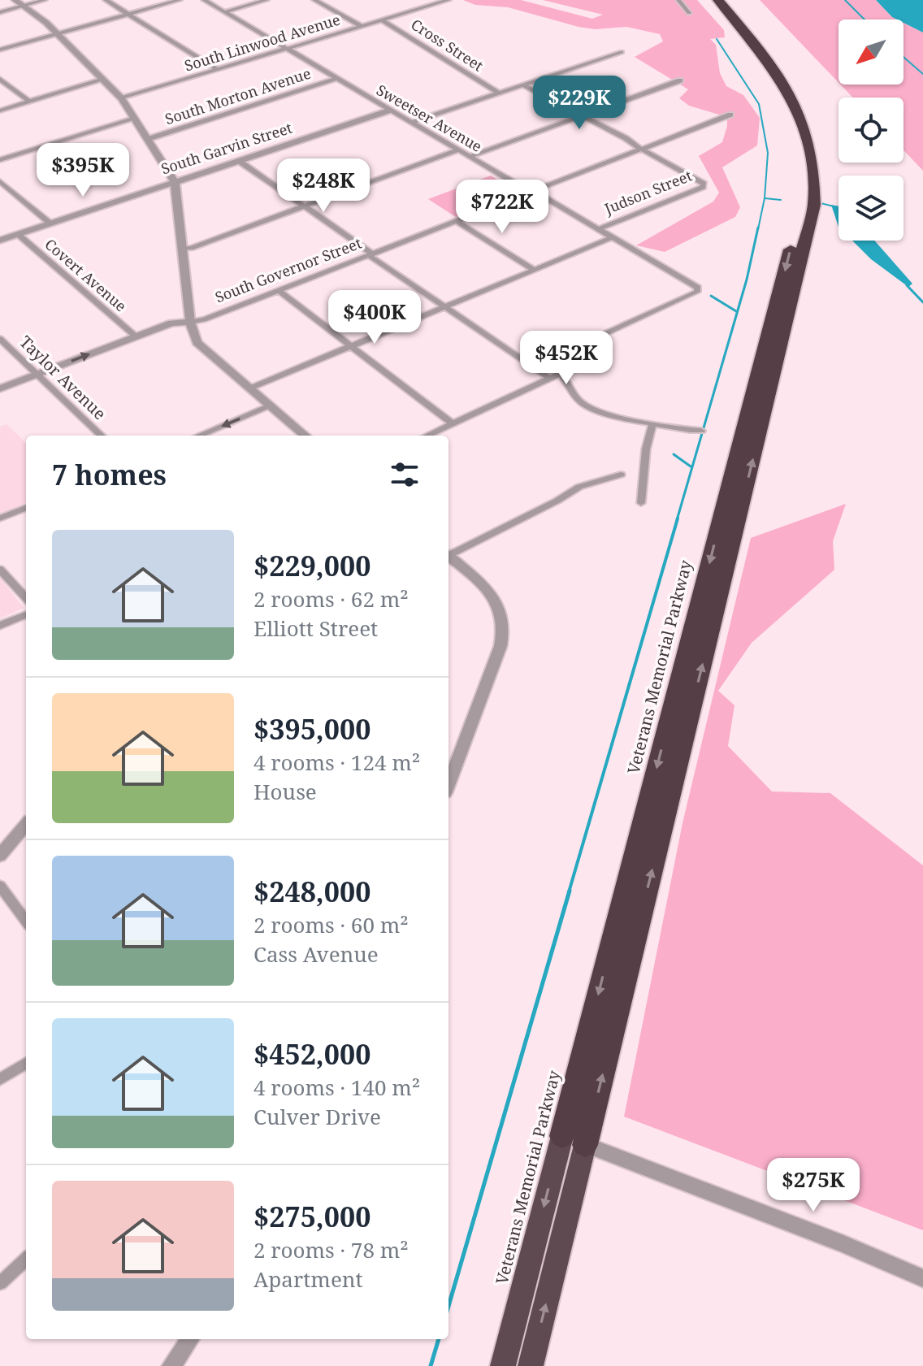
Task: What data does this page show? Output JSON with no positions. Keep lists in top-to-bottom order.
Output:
{
  "streets": {
    "highway": ["Veterans Memorial Parkway"],
    "street": [
      "South Linwood Avenue",
      "Cross Street",
      "South Morton Avenue",
      "Sweetser Avenue",
      "South Garvin Street",
      "Judson Street",
      "South Governor Street",
      "Covert Avenue",
      "Taylor Avenue"
    ]
  },
  "crossings": [
    ["South Linwood Avenue", "Cross Street"],
    ["South Linwood Avenue", "Sweetser Avenue"],
    ["South Morton Avenue", "Sweetser Avenue"],
    ["Sweetser Avenue", "South Garvin Street"],
    ["Sweetser Avenue", "Judson Street"],
    ["Sweetser Avenue", "South Governor Street"],
    ["South Garvin Street", "Covert Avenue"],
    ["Judson Street", "South Governor Street"],
    ["South Governor Street", "Covert Avenue"],
    ["South Governor Street", "Taylor Avenue"]
  ],
  "north": "bottom left",
  "page": {
    "price": [
      "$229K",
      "$395K",
      "$248K",
      "$722K",
      "$400K",
      "$452K",
      "$275K"
    ],
    "heading": "7 homes",
    "list": [
      {
        "name": "$229,000",
        "note": "2 rooms · 62 m² · Elliott Street"
      },
      {
        "name": "$395,000",
        "note": "4 rooms · 124 m² · House"
      },
      {
        "name": "$248,000",
        "note": "2 rooms · 60 m² · Cass Avenue"
      },
      {
        "name": "$452,000",
        "note": "4 rooms · 140 m² · Culver Drive"
      },
      {
        "name": "$275,000",
        "note": "2 rooms · 78 m² · Apartment"
      }
    ]
  }
}
